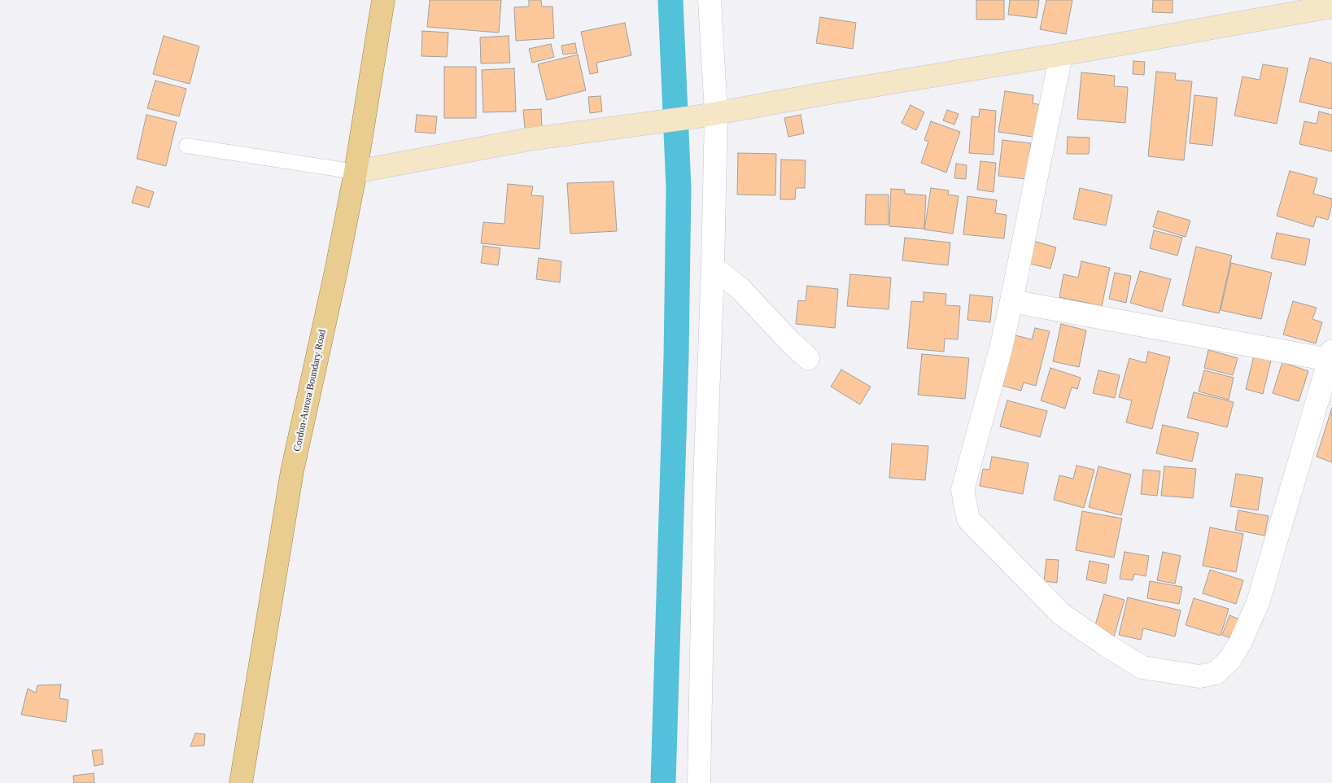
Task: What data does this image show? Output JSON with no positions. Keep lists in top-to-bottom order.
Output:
{
  "streets": {
    "main road": ["Cordon-Aurora Boundary Road"]
  }
}
